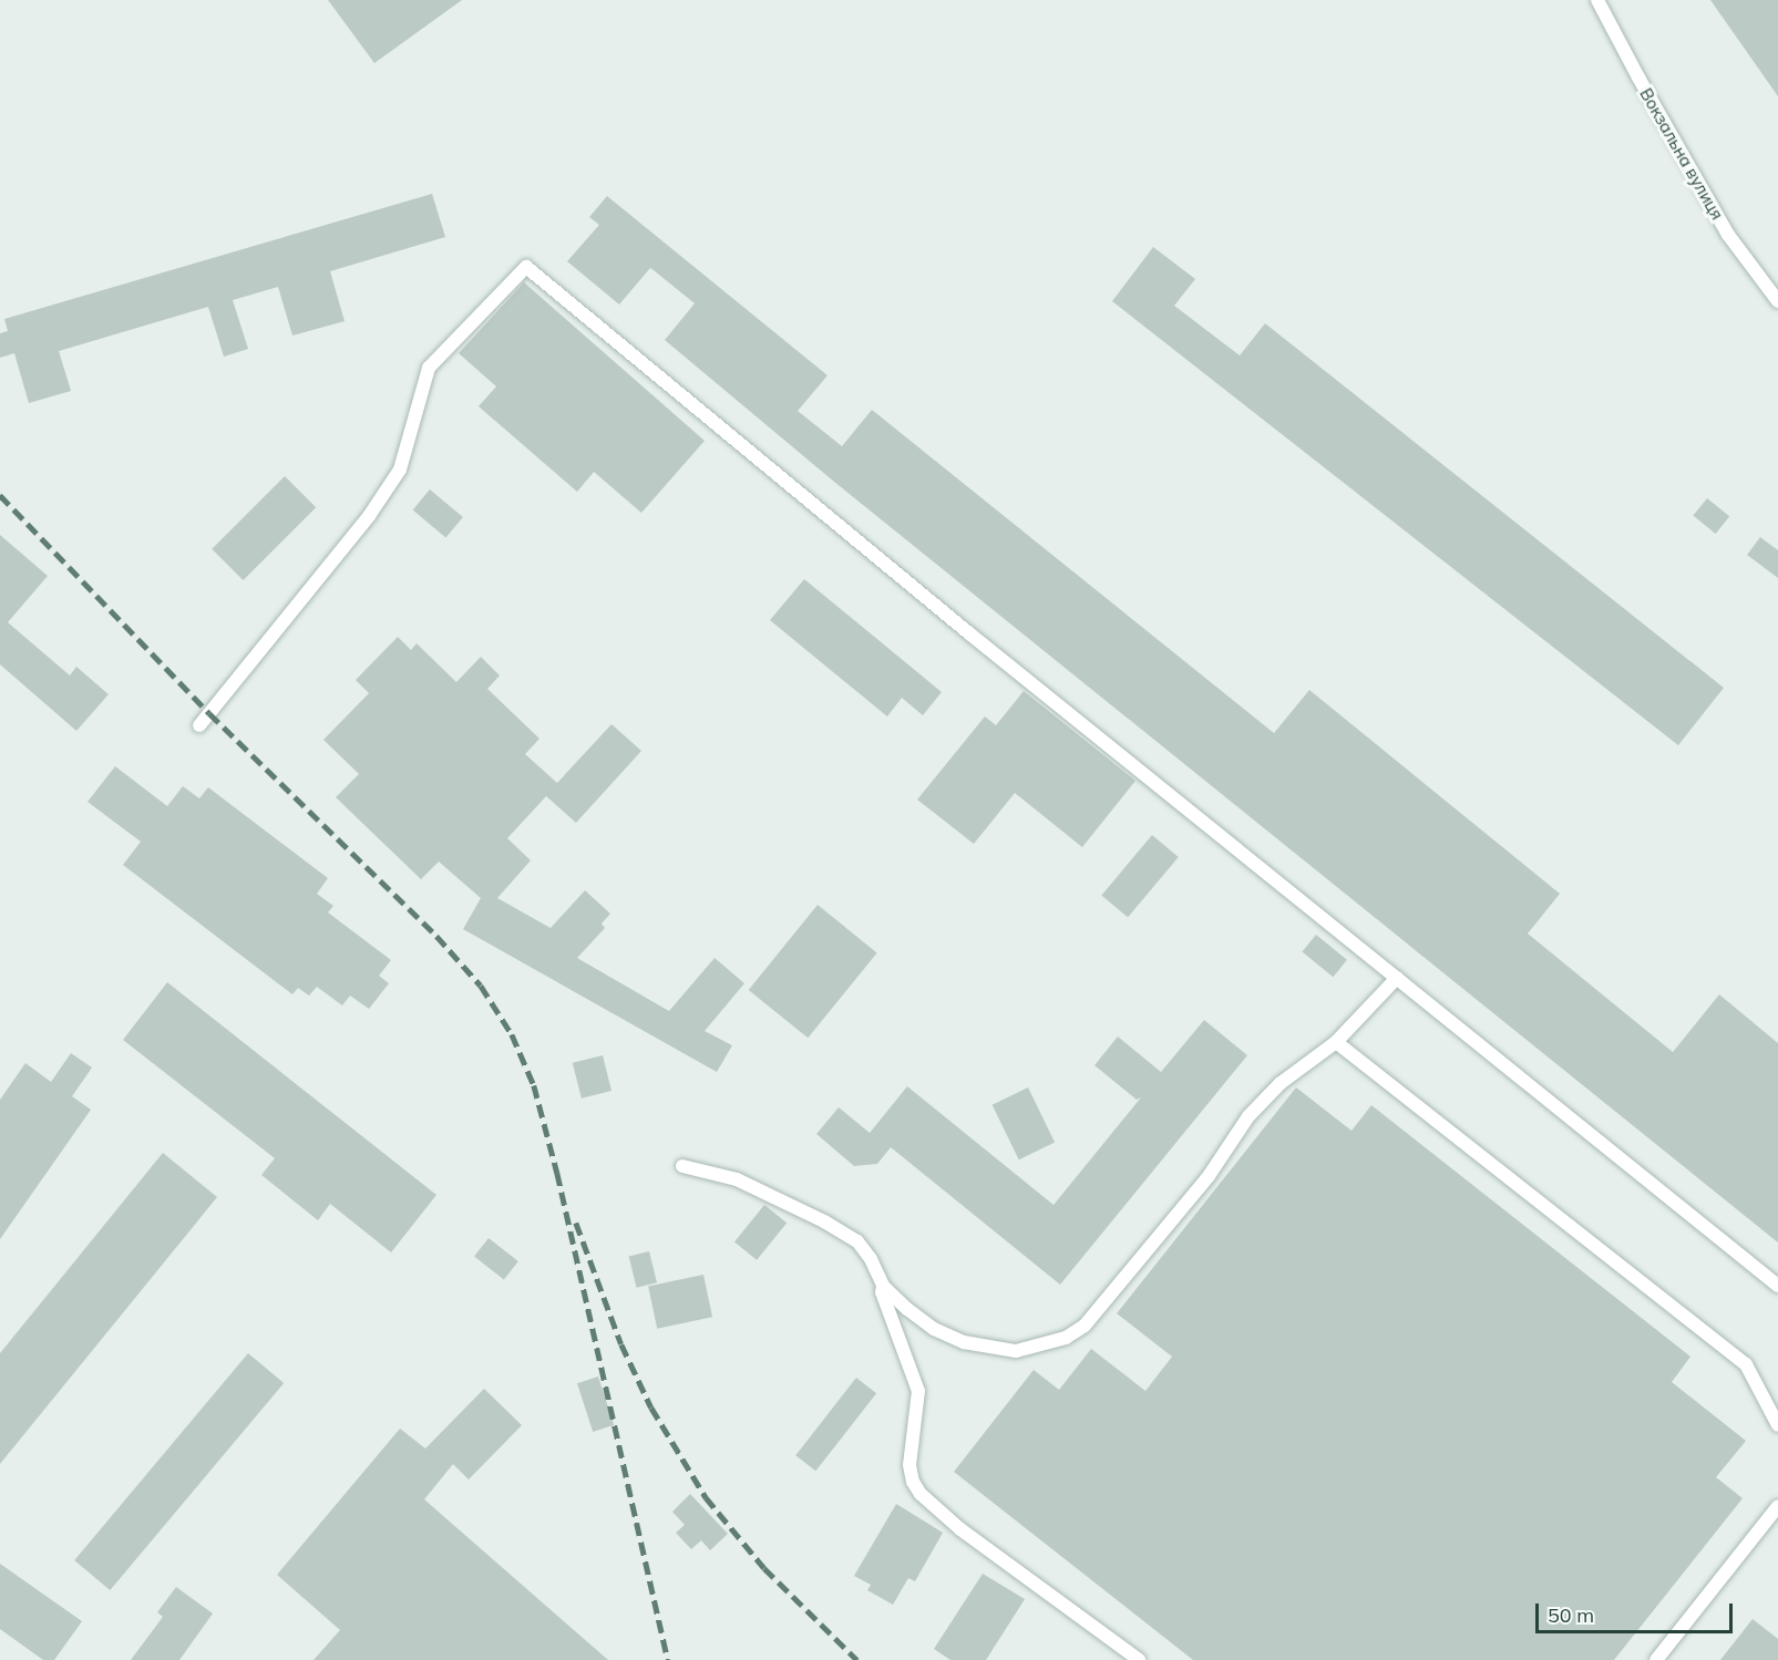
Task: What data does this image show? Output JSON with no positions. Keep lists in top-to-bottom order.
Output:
{
  "streets": {
    "lane": ["Вокзальна вулиця"]
  },
  "scale_bar": "50 m"
}
